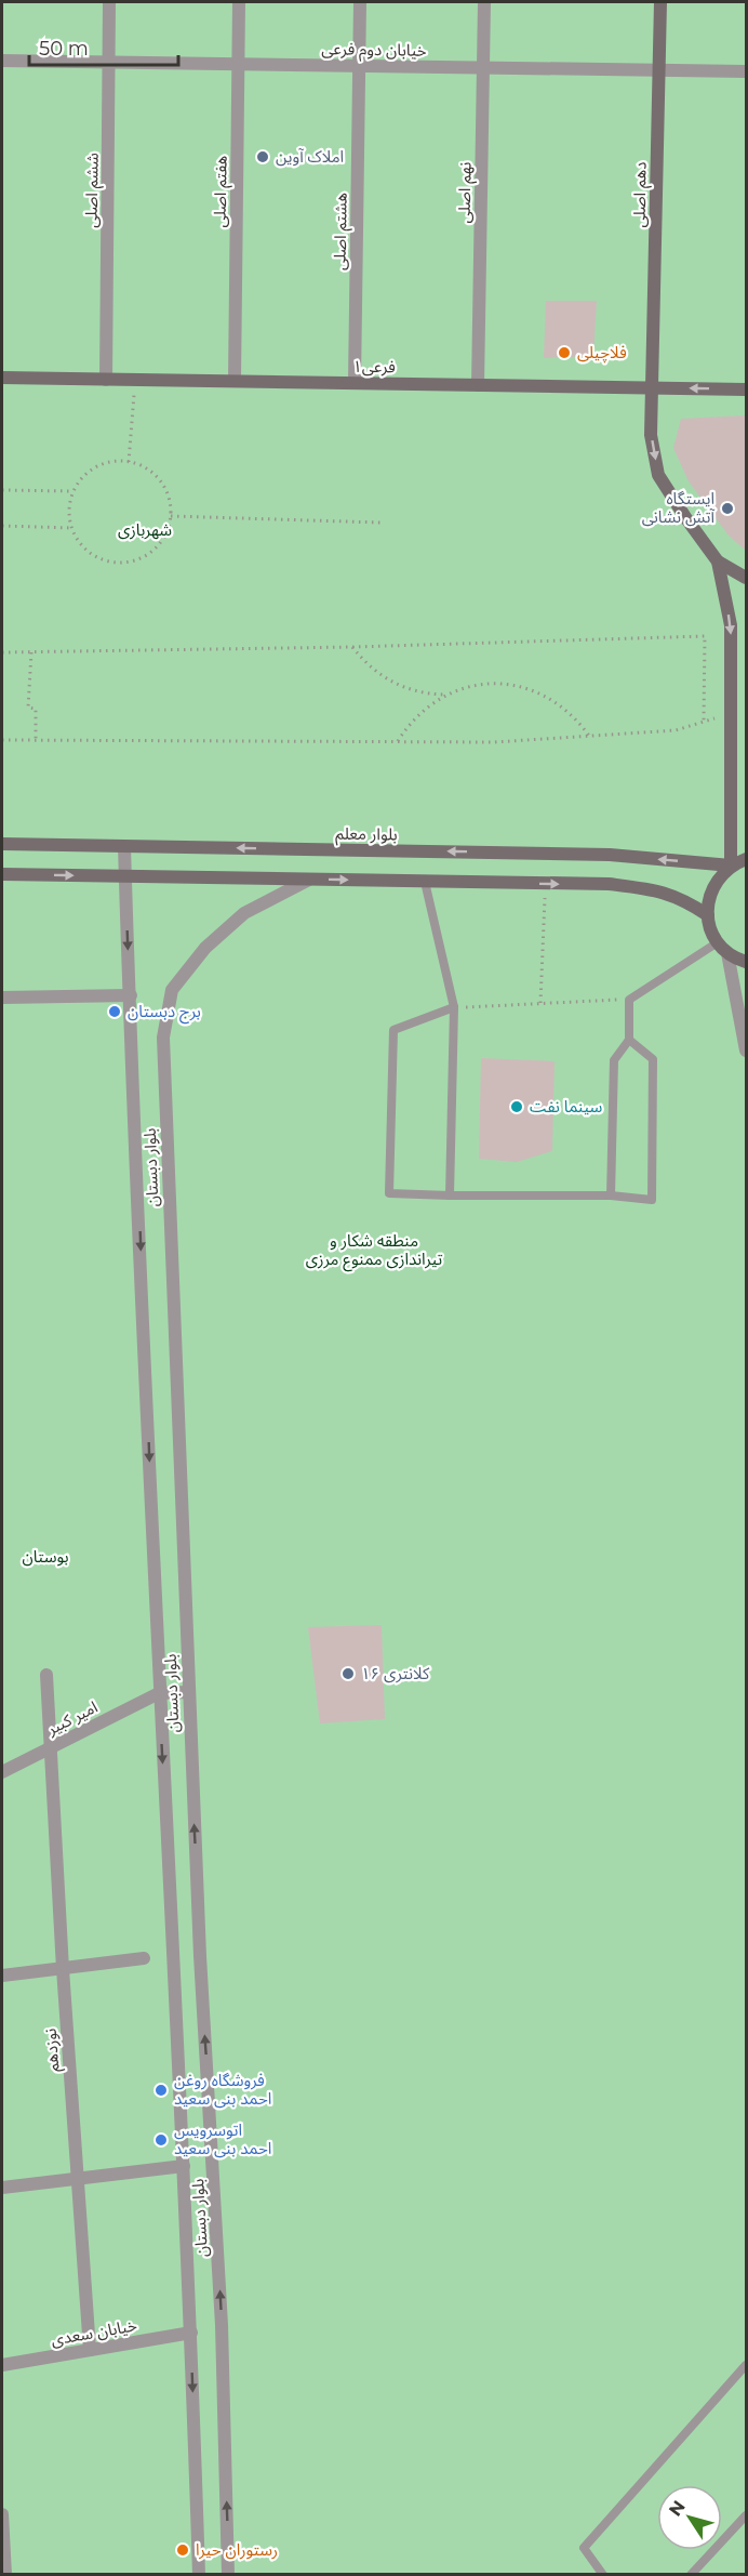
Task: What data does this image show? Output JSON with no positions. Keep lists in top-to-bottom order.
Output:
{
  "streets": {
    "main road": ["دهم اصلی", "فرعی۱", "بلوار معلم"],
    "street": [
      "خیابان دوم فرعی",
      "ششم اصلی",
      "هفتم اصلی",
      "نهم اصلی",
      "هشتم اصلی",
      "بلوار دبستان",
      "امیر کبیر",
      "نوزدهم",
      "خیابان سعدی"
    ]
  },
  "crossings": [
    ["خیابان دوم فرعی", "ششم اصلی"],
    ["خیابان دوم فرعی", "هفتم اصلی"],
    ["خیابان دوم فرعی", "نهم اصلی"],
    ["خیابان دوم فرعی", "دهم اصلی"],
    ["خیابان دوم فرعی", "هشتم اصلی"],
    ["ششم اصلی", "فرعی۱"],
    ["هفتم اصلی", "فرعی۱"],
    ["نهم اصلی", "فرعی۱"],
    ["دهم اصلی", "فرعی۱"],
    ["هشتم اصلی", "فرعی۱"],
    ["بلوار معلم", "بلوار دبستان"],
    ["بلوار دبستان", "امیر کبیر"],
    ["بلوار دبستان", "خیابان سعدی"],
    ["امیر کبیر", "نوزدهم"],
    ["نوزدهم", "خیابان سعدی"]
  ],
  "parks": ["شهربازی", "منطقه شکار و تیراندازی ممنوع مرزی", "بوستان"],
  "places": [
    "املاک آوین",
    "فلاچیلی",
    "ایستگاه آتش نشانی",
    "برج دبستان",
    "سینما نفت",
    "کلانتری ۱۶",
    "فروشگاه روغن احمد بنی سعید",
    "اتوسرویس احمد بنی سعید",
    "رستوران حیرا"
  ],
  "scale_bar": "50 m",
  "north": "top left"
}
